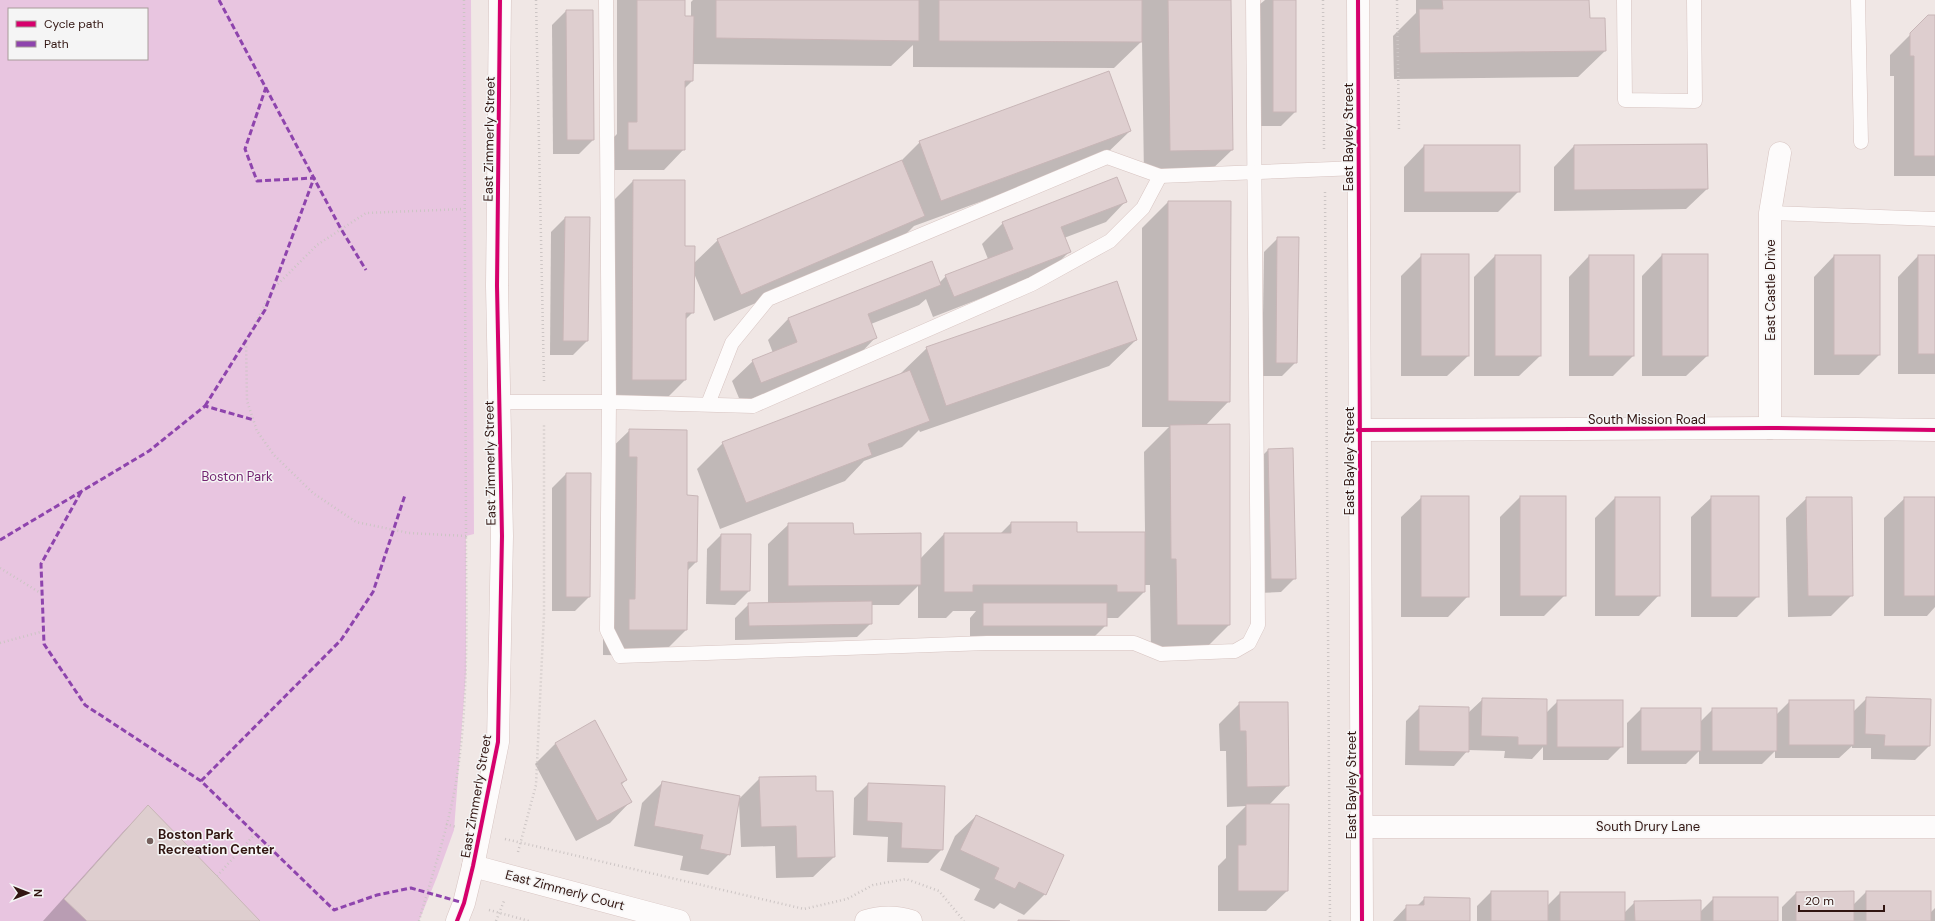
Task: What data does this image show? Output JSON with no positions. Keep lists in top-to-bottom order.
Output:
{
  "streets": {
    "street": [
      "East Bayley Street",
      "East Zimmerly Street",
      "East Castle Drive",
      "South Mission Road",
      "South Drury Lane",
      "East Zimmerly Court"
    ]
  },
  "crossings": [
    ["East Bayley Street", "South Mission Road"],
    ["East Bayley Street", "South Drury Lane"],
    ["East Zimmerly Street", "East Zimmerly Court"],
    ["East Castle Drive", "South Mission Road"]
  ],
  "parks": ["Boston Park"],
  "places": ["Boston Park Recreation Center"],
  "legend": ["Cycle path", "Path"],
  "scale_bar": "20 m",
  "north": "right"
}
